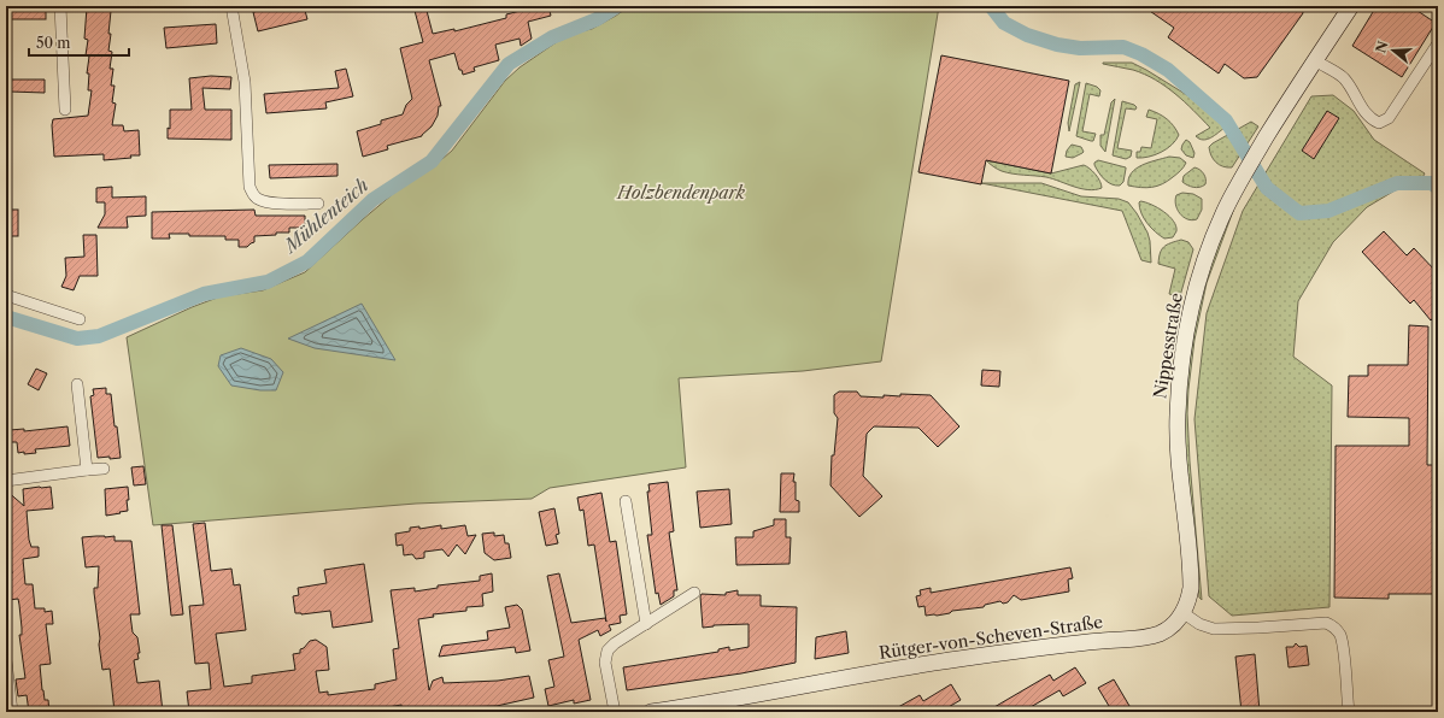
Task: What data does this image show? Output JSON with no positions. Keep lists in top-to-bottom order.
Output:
{
  "streets": {
    "street": ["Nippesstraße", "Rütger-von-Scheven-Straße"]
  },
  "crossings": [
    ["Nippesstraße", "Rütger-von-Scheven-Straße"]
  ],
  "water": ["Mühlenteich"],
  "parks": ["Holzbendenpark"],
  "scale_bar": "50 m",
  "north": "left"
}
